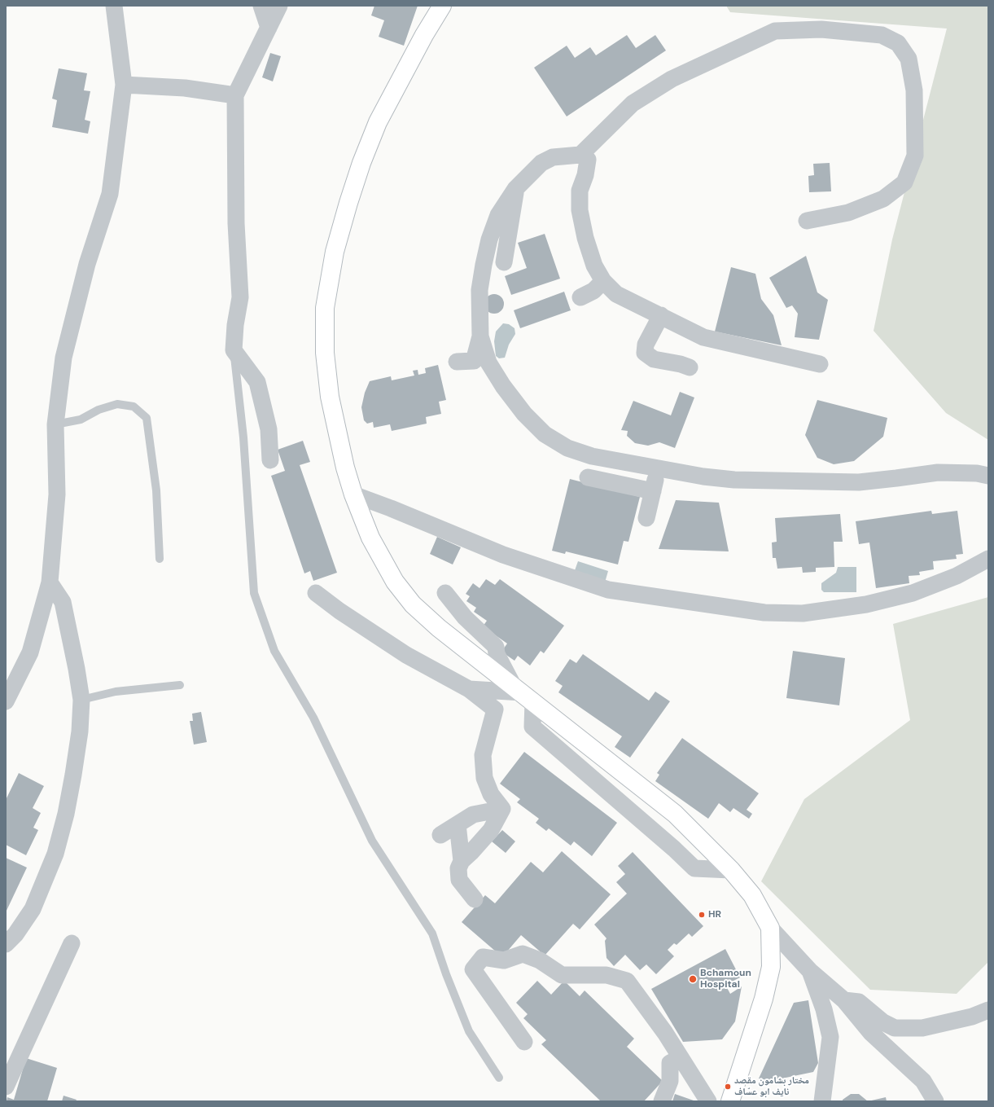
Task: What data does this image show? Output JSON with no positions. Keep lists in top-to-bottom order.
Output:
{
  "places": ["HR", "Bchamoun Hospital", "مختار بشامون مقصد نايف ابو عسّاف"]
}
